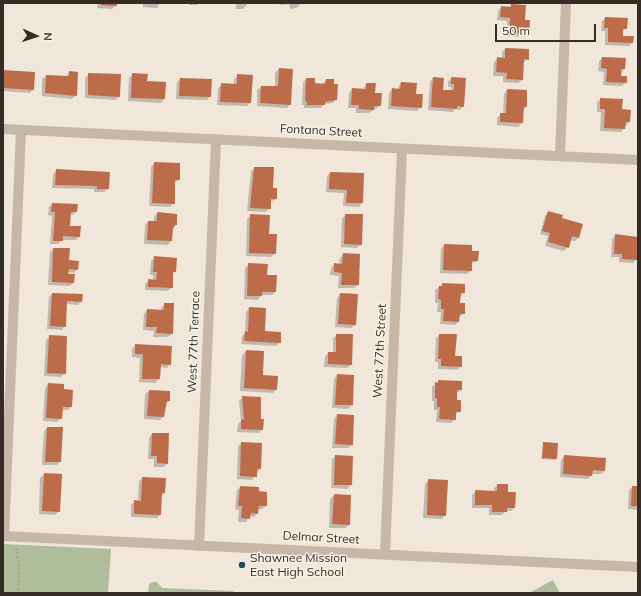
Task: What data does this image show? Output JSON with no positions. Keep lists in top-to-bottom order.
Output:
{
  "streets": {
    "street": [
      "Fontana Street",
      "West 77th Terrace",
      "West 77th Street",
      "Delmar Street"
    ]
  },
  "crossings": [
    ["Fontana Street", "West 77th Terrace"],
    ["Fontana Street", "West 77th Street"],
    ["West 77th Terrace", "Delmar Street"],
    ["West 77th Street", "Delmar Street"]
  ],
  "places": ["Shawnee Mission East High School"],
  "scale_bar": "50 m",
  "north": "right"
}
